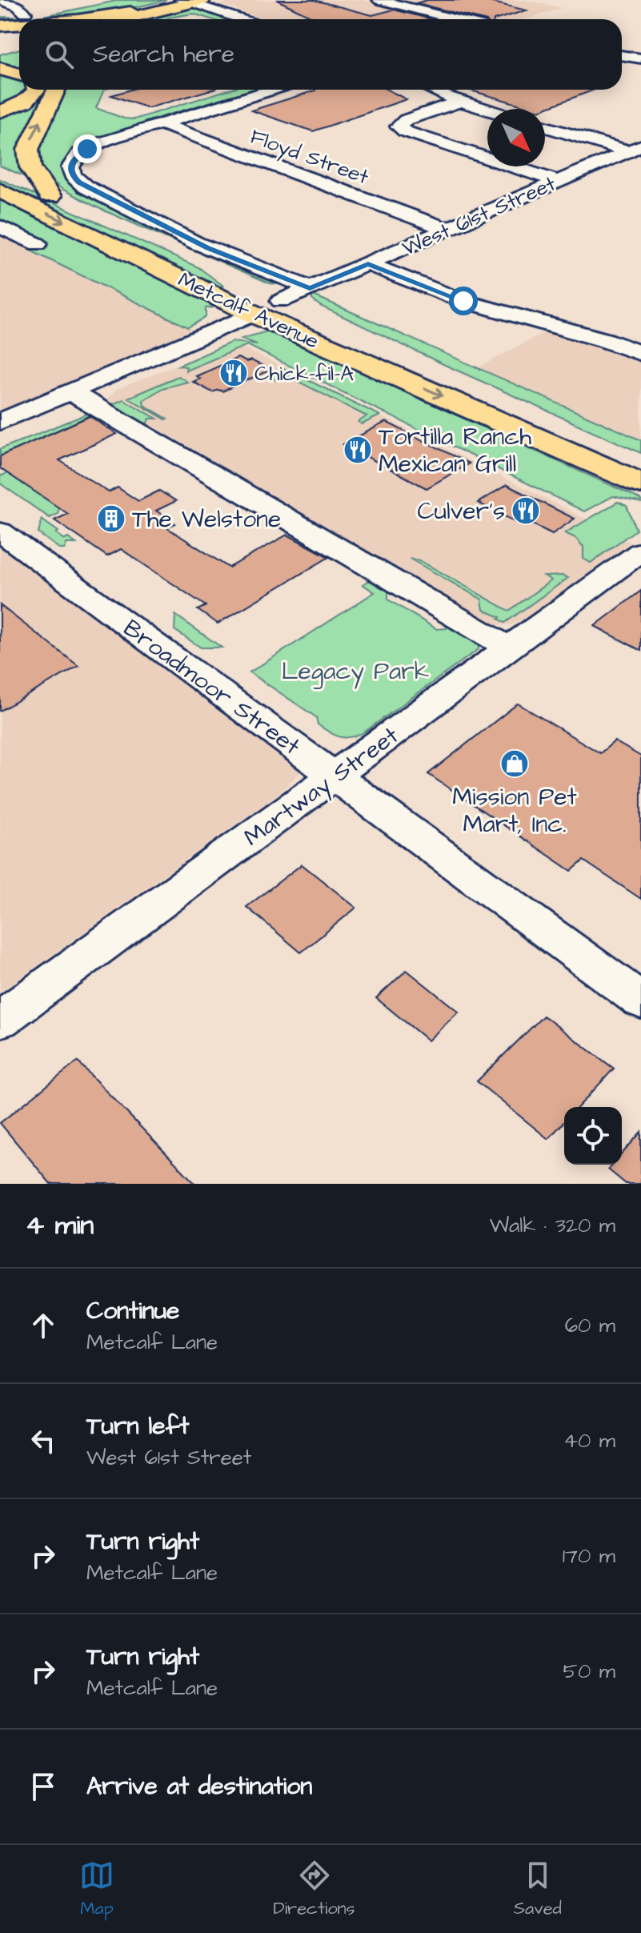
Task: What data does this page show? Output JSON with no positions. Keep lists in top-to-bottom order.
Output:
{
  "streets": {
    "highway": ["Metcalf Avenue"],
    "street": [
      "Floyd Street",
      "West 61st Street",
      "Broadmoor Street",
      "Martway Street"
    ]
  },
  "crossings": [
    ["Floyd Street", "West 61st Street"],
    ["West 61st Street", "Metcalf Avenue"],
    ["Broadmoor Street", "Martway Street"]
  ],
  "parks": ["Legacy Park"],
  "places": {
    "restaurant": ["Chick-fil-A", "Tortilla Ranch Mexican Grill", "Culver's"],
    "building": ["The Welstone"],
    "shop": ["Mission Pet Mart, Inc."]
  },
  "north": "bottom right",
  "page": {
    "search": "Search here",
    "heading": ["4 min", "Walk · 320 m"],
    "list": [
      ["Continue", "Metcalf Lane", "60 m"],
      ["Turn left", "West 61st Street", "40 m"],
      ["Turn right", "Metcalf Lane", "170 m"],
      ["Turn right", "Metcalf Lane", "50 m"],
      "Arrive at destination"
    ],
    "nav": ["Map", "Directions", "Saved"]
  }
}
